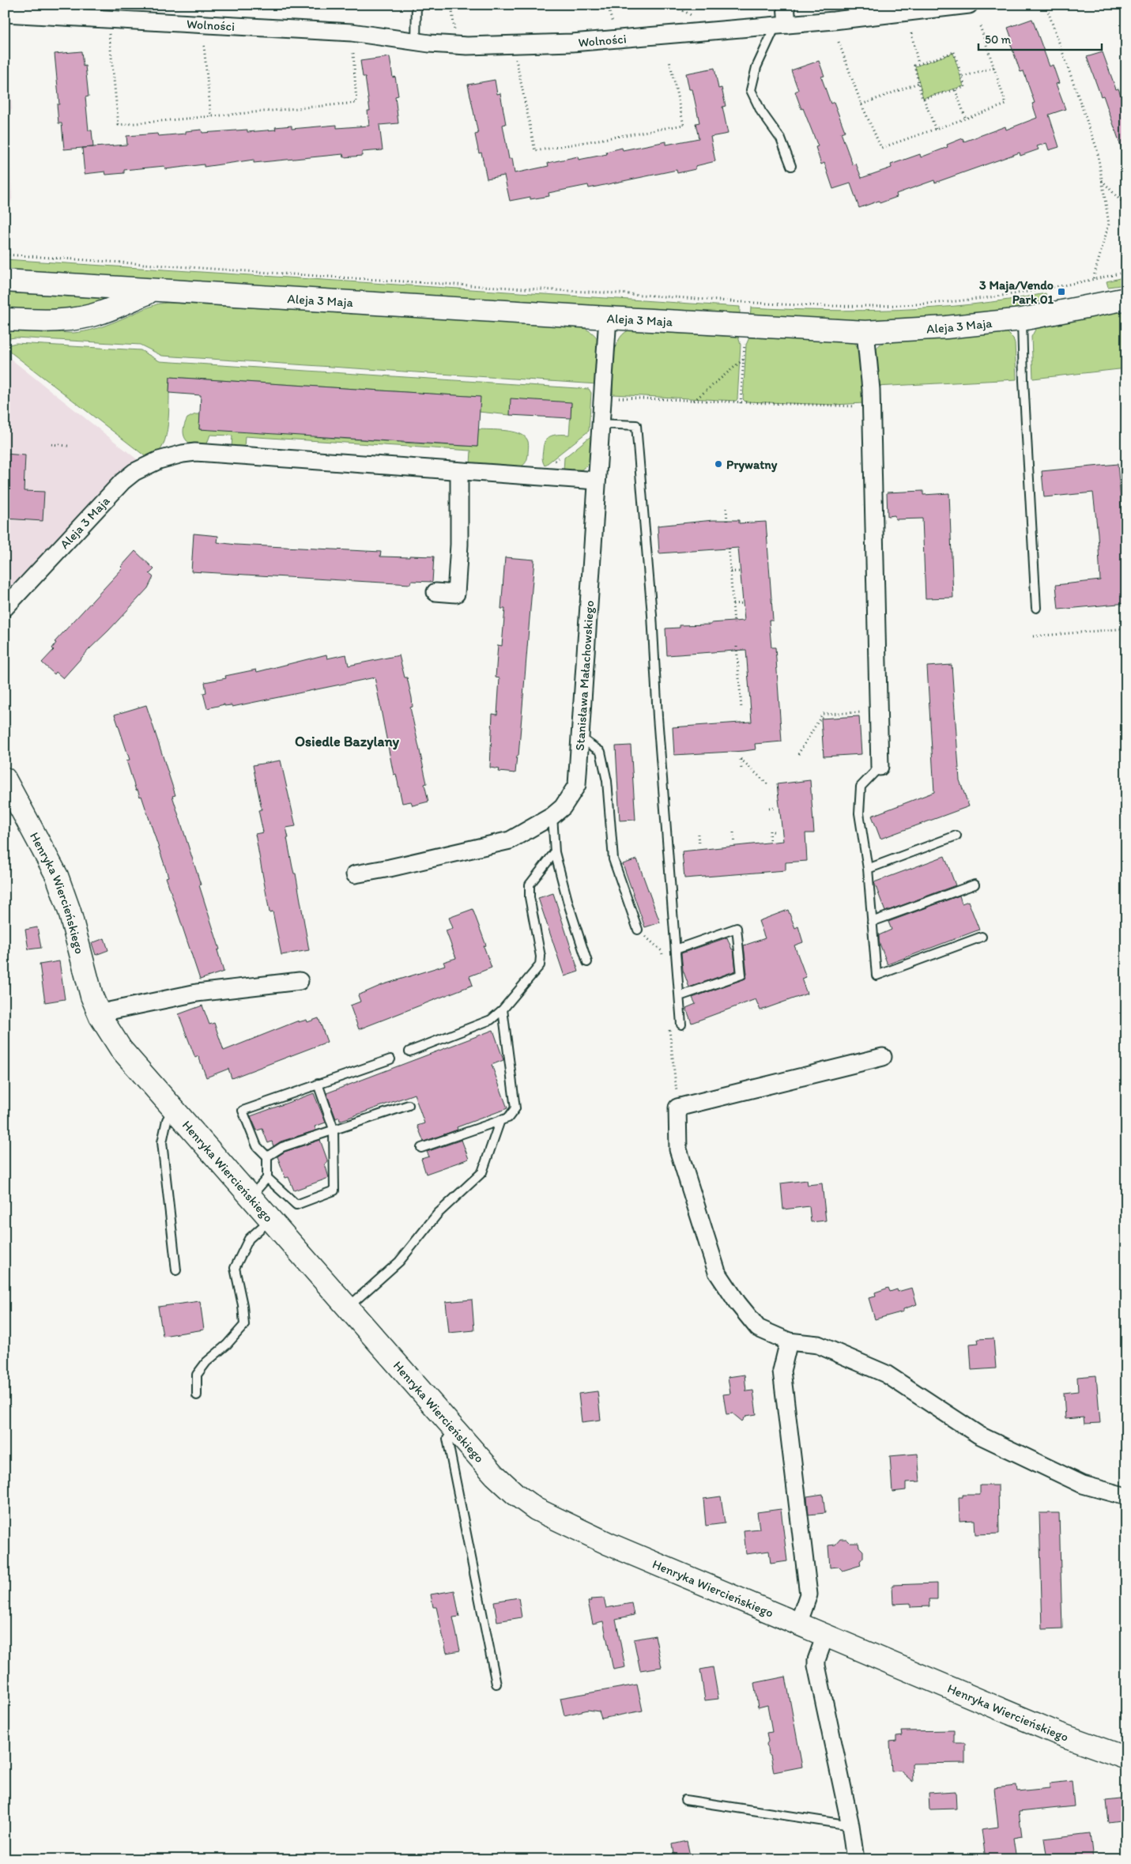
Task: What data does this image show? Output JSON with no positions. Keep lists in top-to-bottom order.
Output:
{
  "streets": {
    "street": [
      "Wolności",
      "Aleja 3 Maja",
      "Stanisława Małachowskiego",
      "Henryka Wiercieńskiego"
    ]
  },
  "crossings": [
    ["Aleja 3 Maja", "Stanisława Małachowskiego"]
  ],
  "districts": ["Osiedle Bazylany"],
  "places": {
    "transit": ["3 Maja/Vendo Park 01"],
    "other": ["Prywatny"]
  },
  "scale_bar": "50 m"
}
